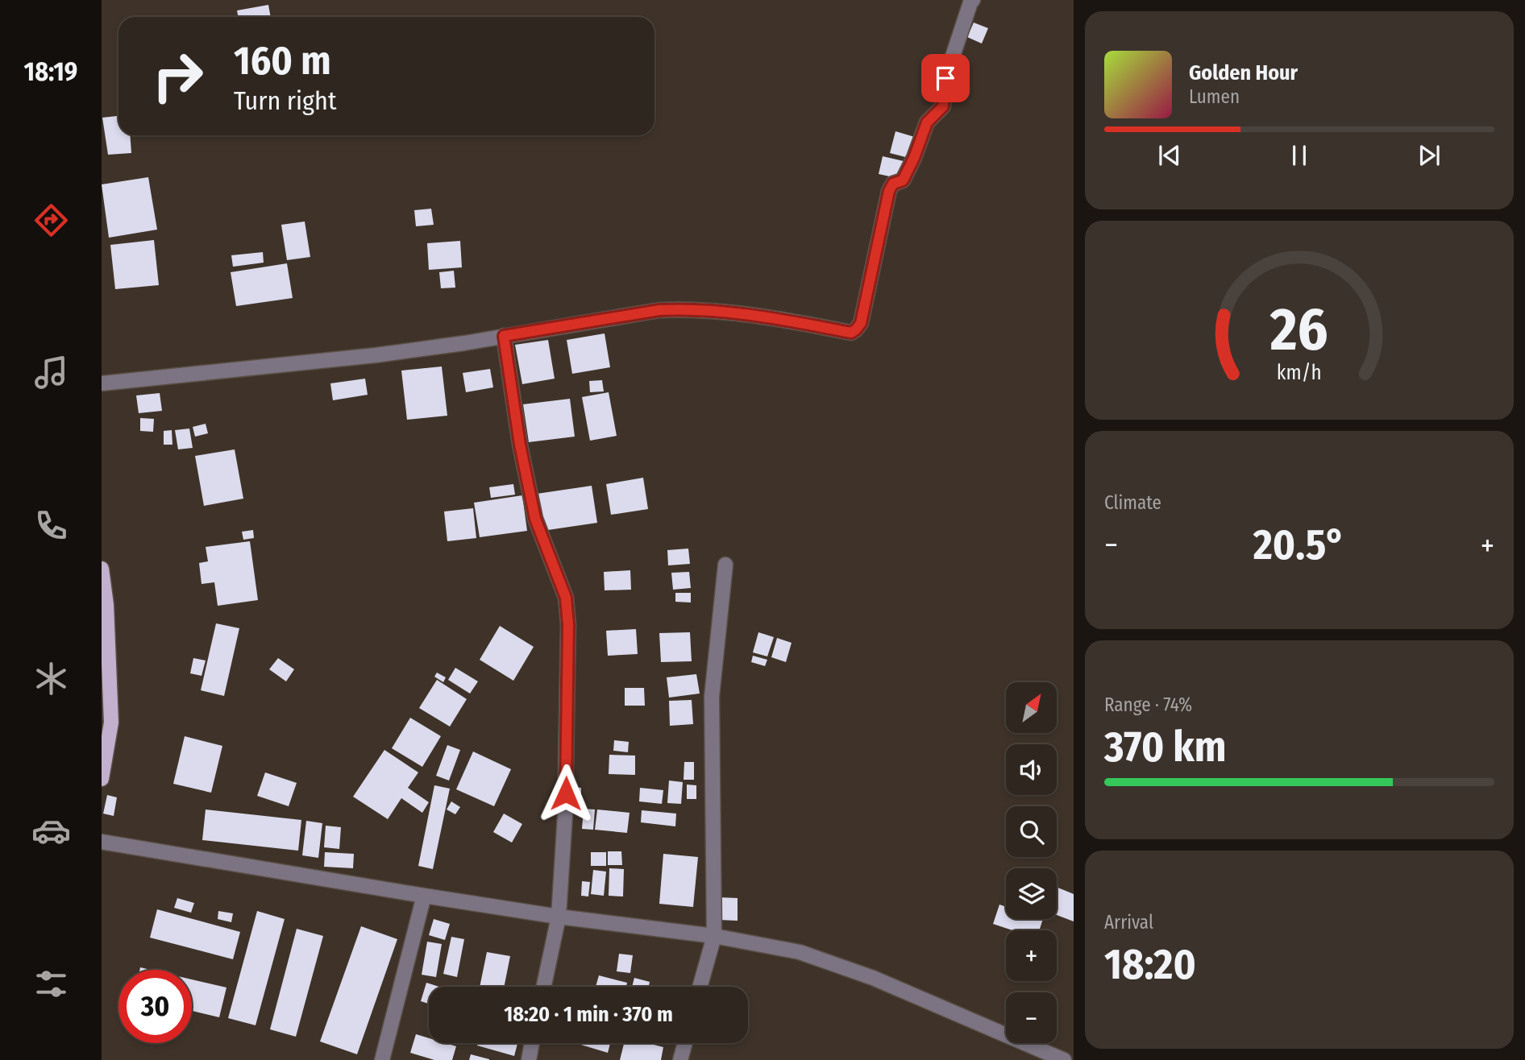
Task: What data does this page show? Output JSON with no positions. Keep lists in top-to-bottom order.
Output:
{
  "north": "top right",
  "page": {
    "tabs": "18:19",
    "turn": ["160 m", "Turn right"],
    "song": ["Golden Hour", "Lumen"],
    "tile": [
      "Climate",
      ["Range · 74%", "370 km"],
      ["Arrival", "18:20"]
    ],
    "heat": ["−", "20.5°", "+"],
    "map_buttons": ["+", "−"],
    "limit": "30",
    "trip": "18:20 · 1 min · 370 m",
    "gauge": ["26", "km/h"]
  }
}
